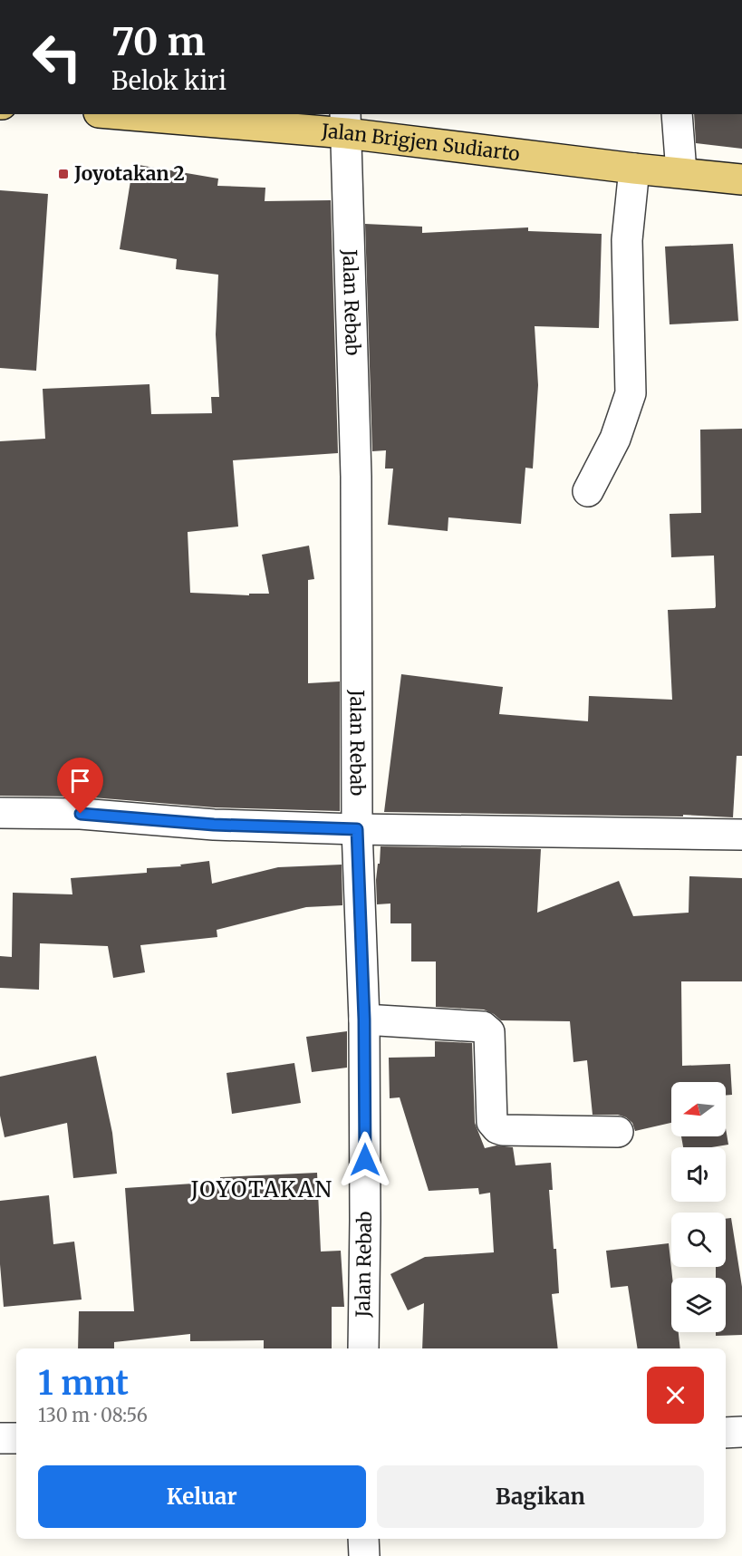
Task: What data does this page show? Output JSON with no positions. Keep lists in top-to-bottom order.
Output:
{
  "streets": {
    "main road": ["Jalan Brigjen Sudiarto"],
    "street": ["Jalan Rebab"]
  },
  "crossings": [
    ["Jalan Brigjen Sudiarto", "Jalan Rebab"]
  ],
  "districts": ["JOYOTAKAN"],
  "places": {
    "transit": ["Joyotakan 2"]
  },
  "north": "left",
  "page": {
    "turn": ["70 m", "Belok kiri"],
    "heading": ["1 mnt", "130 m · 08:56"],
    "buttons": ["Keluar", "Bagikan"]
  }
}
